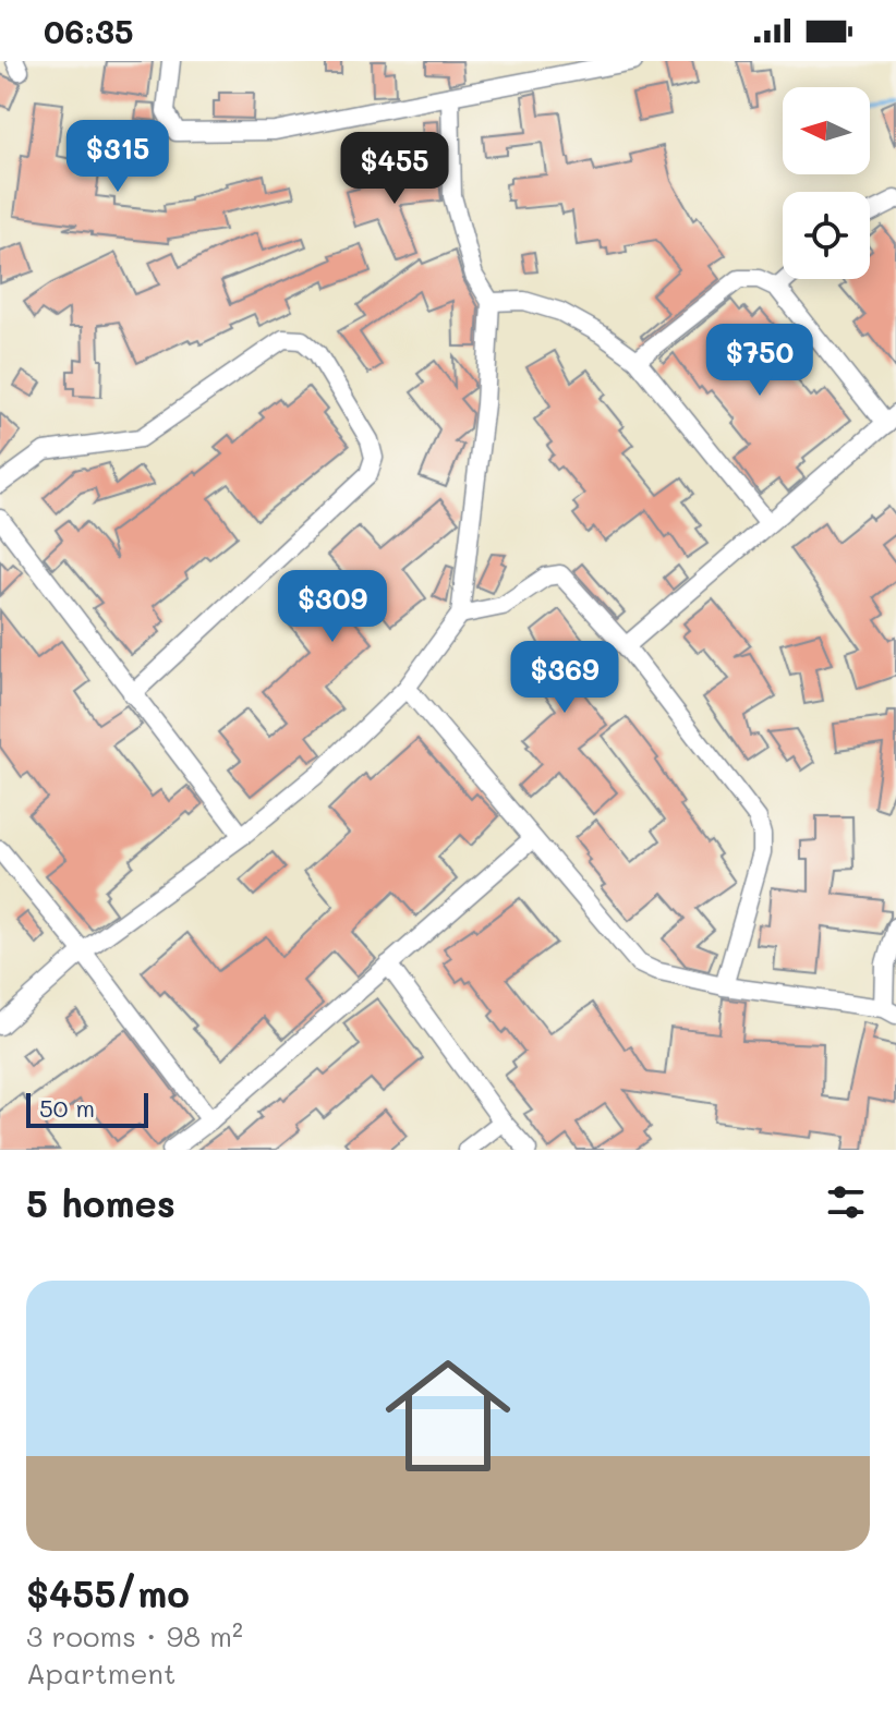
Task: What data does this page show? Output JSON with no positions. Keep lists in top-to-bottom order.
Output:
{
  "scale_bar": "50 m",
  "north": "left",
  "page": {
    "status": "06:35",
    "price": [
      "$315",
      "$455",
      "$750",
      "$309",
      "$369"
    ],
    "scale": "50 m",
    "heading": "5 homes",
    "list": [
      {
        "name": "$455/mo",
        "note": "3 rooms · 98 m² · Apartment"
      }
    ]
  }
}
